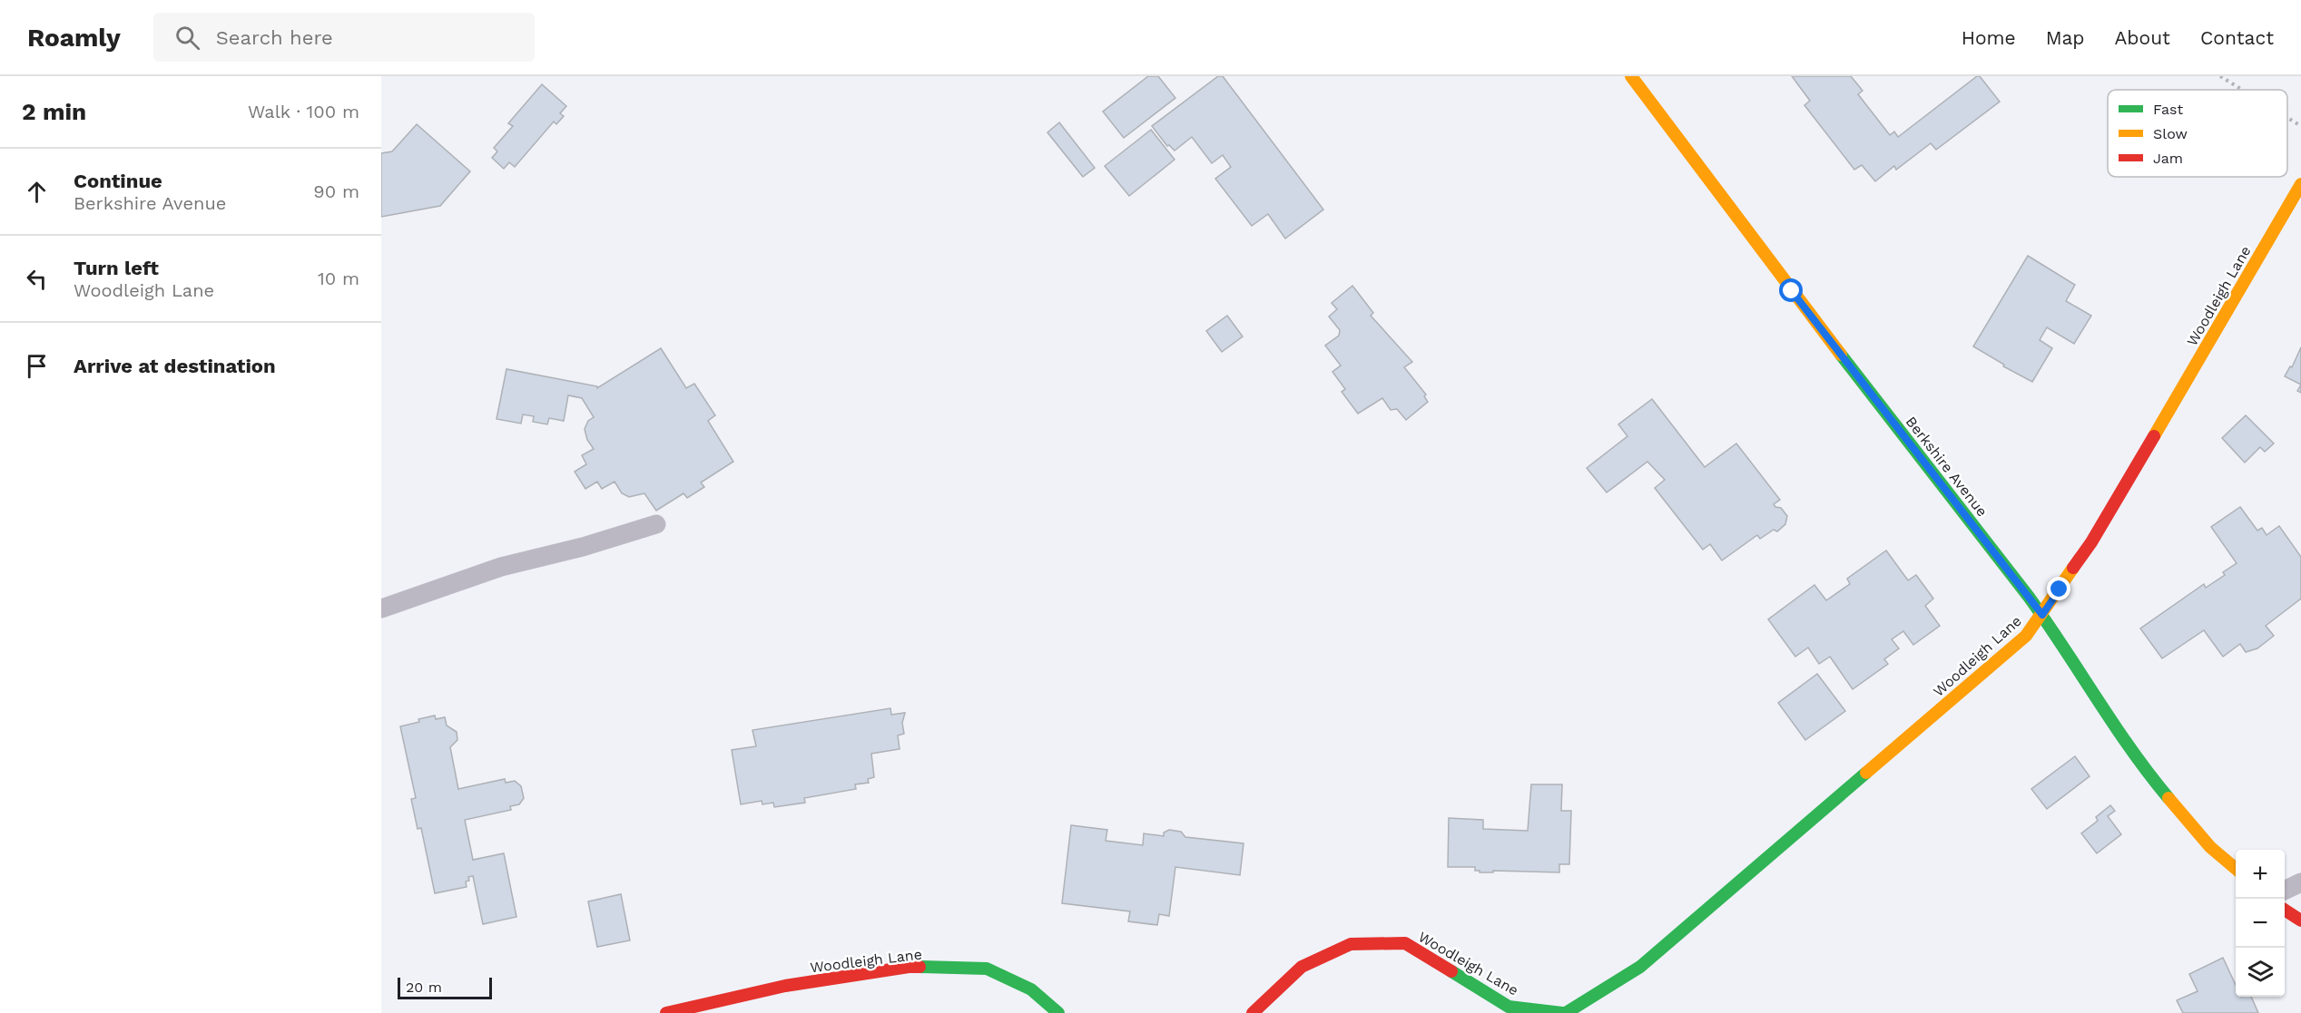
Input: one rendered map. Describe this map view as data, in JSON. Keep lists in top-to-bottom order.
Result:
{
  "streets": {
    "street": ["Woodleigh Lane", "Berkshire Avenue"]
  },
  "crossings": [
    ["Woodleigh Lane", "Berkshire Avenue"]
  ],
  "legend": ["Fast", "Slow", "Jam"],
  "scale_bar": "20 m",
  "page": {
    "header": "Roamly",
    "search": "Search here",
    "nav": [
      "Home",
      "Map",
      "About",
      "Contact"
    ],
    "heading": ["2 min", "Walk · 100 m"],
    "list": [
      ["Continue", "Berkshire Avenue", "90 m"],
      ["Turn left", "Woodleigh Lane", "10 m"],
      "Arrive at destination"
    ],
    "map_buttons": ["+", "−"],
    "scale": "20 m"
  }
}
